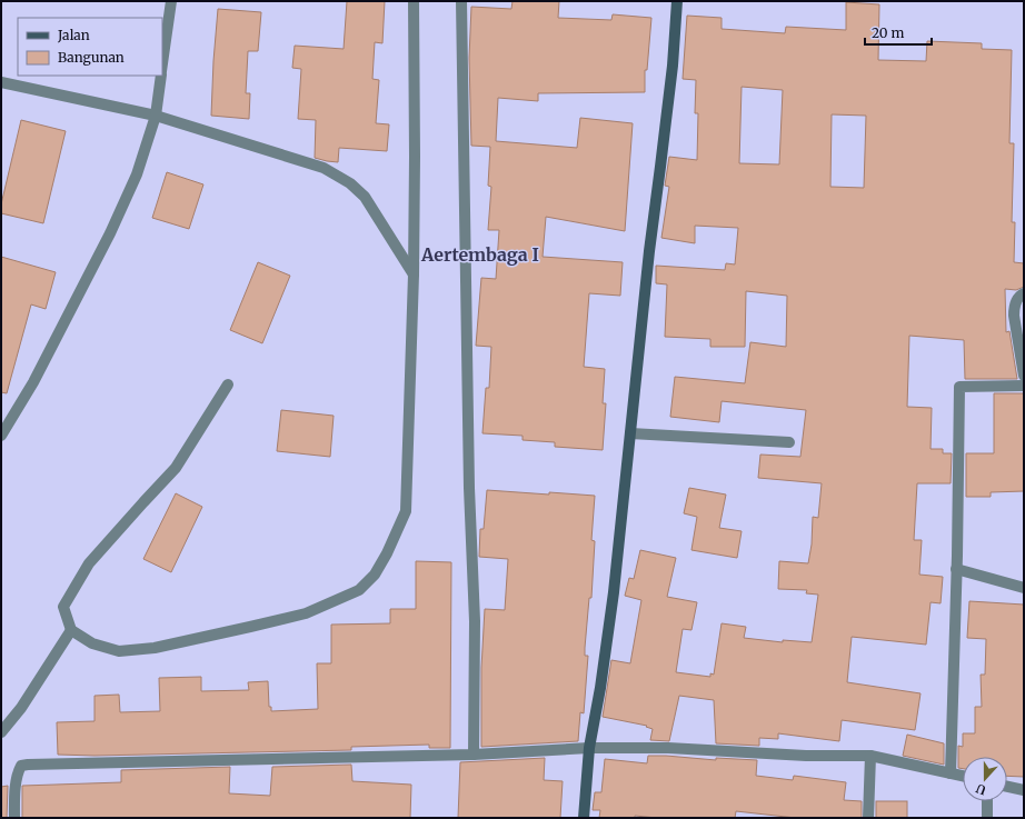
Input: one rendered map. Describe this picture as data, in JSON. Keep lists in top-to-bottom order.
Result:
{
  "districts": ["Aertembaga I"],
  "legend": ["Jalan", "Bangunan"],
  "scale_bar": "20 m",
  "north": "bottom"
}
